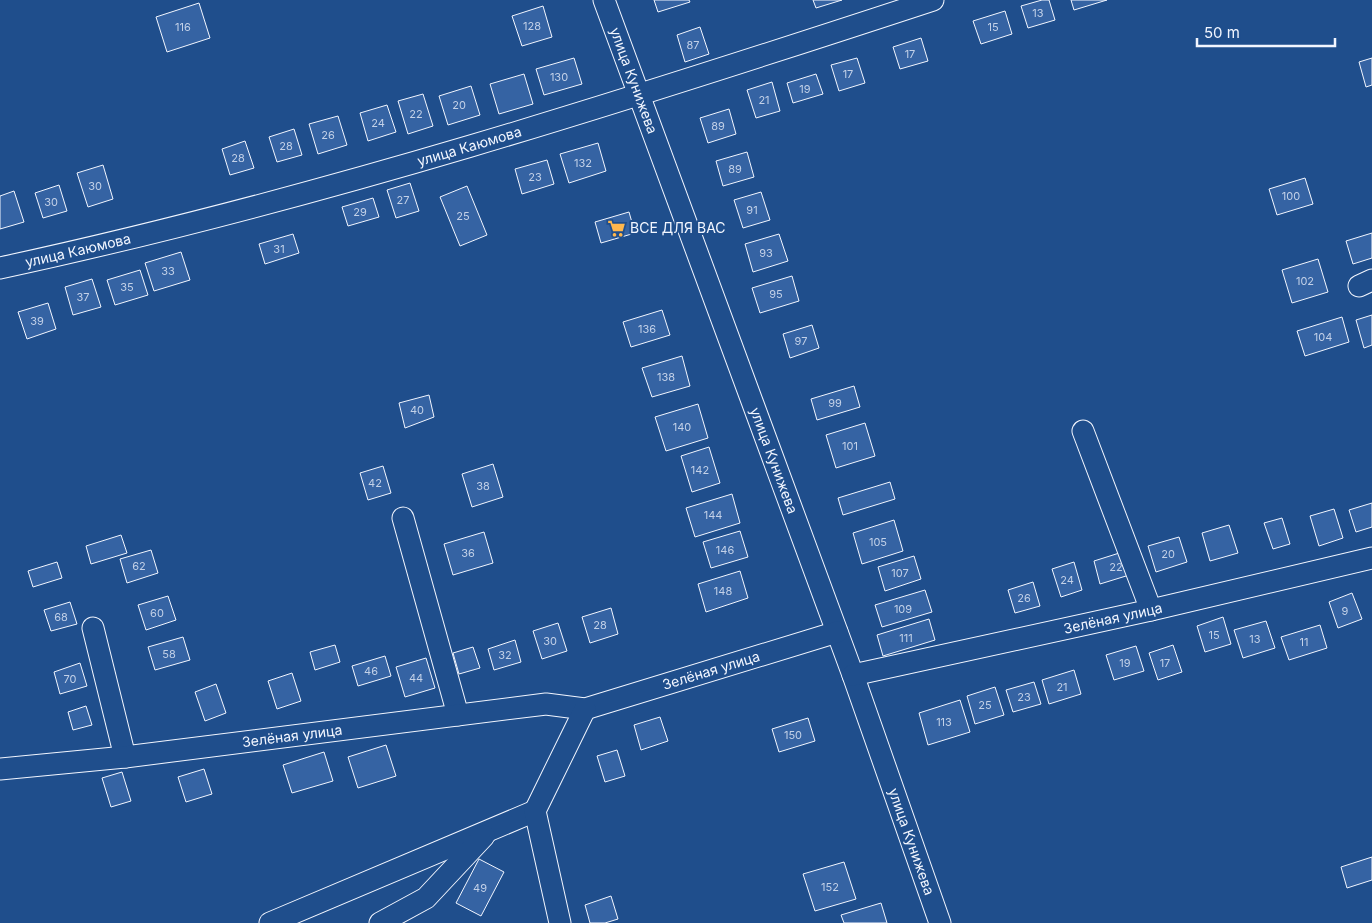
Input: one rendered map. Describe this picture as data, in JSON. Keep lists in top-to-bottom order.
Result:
{
  "streets": {
    "street": ["улица Кунижева", "улица Каюмова", "Зелёная улица"]
  },
  "crossings": [
    ["улица Кунижева", "улица Каюмова"],
    ["улица Кунижева", "Зелёная улица"]
  ],
  "places": {
    "supermarket": ["ВСЕ ДЛЯ ВАС"]
  },
  "house_numbers": [
    "13",
    "128",
    "116",
    "15",
    "87",
    "17",
    "17",
    "130",
    "19",
    "21",
    "20",
    "22",
    "24",
    "89",
    "26",
    "28",
    "28",
    "132",
    "89",
    "23",
    "30",
    "100",
    "27",
    "30",
    "91",
    "29",
    "25",
    "31",
    "93",
    "33",
    "102",
    "35",
    "95",
    "37",
    "39",
    "136",
    "104",
    "97",
    "138",
    "99",
    "40",
    "140",
    "101",
    "142",
    "42",
    "38",
    "144",
    "105",
    "146",
    "36",
    "20",
    "62",
    "22",
    "107",
    "24",
    "148",
    "26",
    "109",
    "9",
    "60",
    "68",
    "28",
    "15",
    "111",
    "13",
    "30",
    "11",
    "58",
    "32",
    "19",
    "17",
    "46",
    "44",
    "70",
    "21",
    "23",
    "25",
    "113",
    "150",
    "152",
    "49"
  ],
  "scale_bar": "50 m"
}
